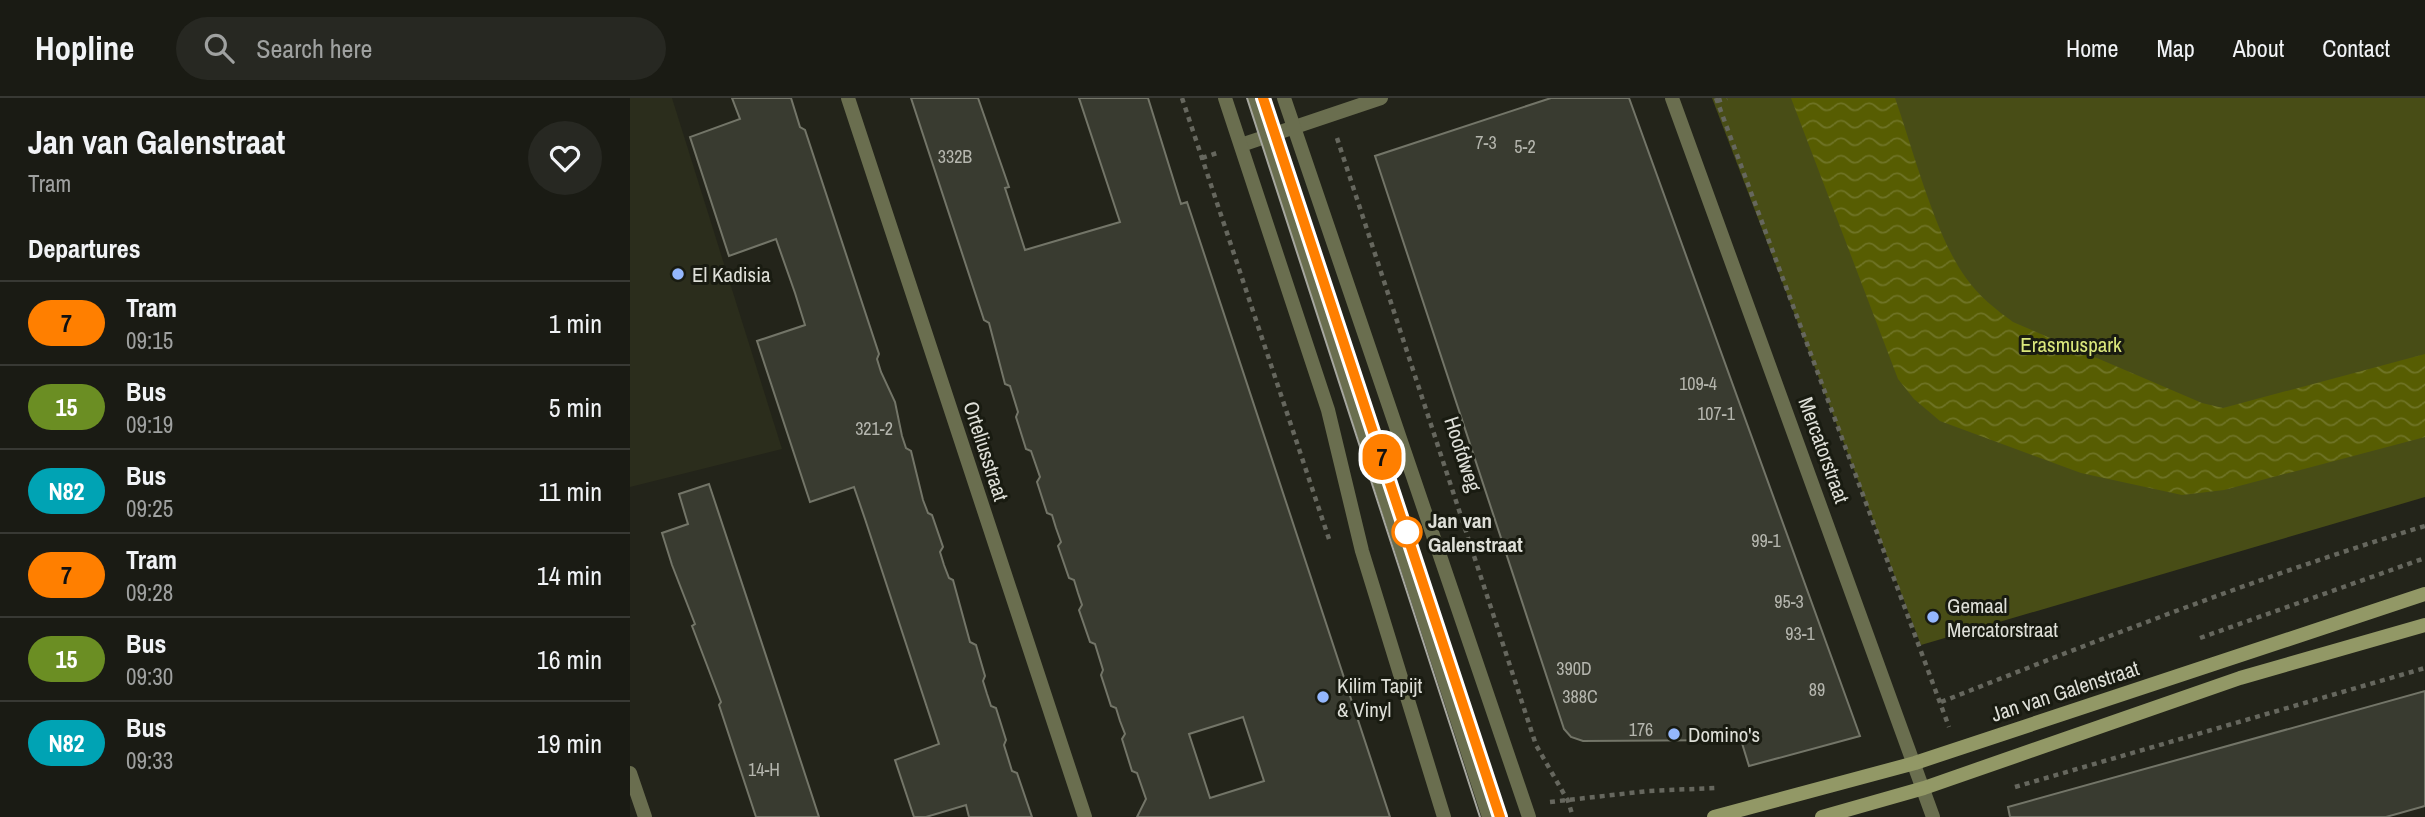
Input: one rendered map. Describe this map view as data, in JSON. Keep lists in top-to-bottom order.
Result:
{
  "streets": {
    "main road": ["Jan van Galenstraat"],
    "street": ["Mercatorstraat", "Orteliusstraat"],
    "path": ["Hoofdweg"]
  },
  "crossings": [
    ["Mercatorstraat", "Jan van Galenstraat"]
  ],
  "parks": ["Erasmuspark"],
  "places": [
    "El Kadisia",
    "Jan van Galenstraat",
    "Gemaal Mercatorstraat",
    "Kilim Tapijt & Vinyl",
    "Domino's"
  ],
  "lines": ["tram line 7"],
  "house_numbers": [
    "7-3",
    "5-2",
    "332B",
    "109-4",
    "107-1",
    "321-2",
    "99-1",
    "95-3",
    "93-1",
    "390D",
    "89",
    "388C",
    "176",
    "14-H"
  ],
  "page": {
    "header": "Hopline",
    "search": "Search here",
    "nav": [
      "Home",
      "Map",
      "About",
      "Contact"
    ],
    "heading": [
      ["Jan van Galenstraat", "Tram"],
      "Departures"
    ],
    "on_map": "7",
    "list": [
      {
        "mark": "7",
        "name": "Tram",
        "note": "09:15",
        "value": "1 min"
      },
      {
        "mark": "15",
        "name": "Bus",
        "note": "09:19",
        "value": "5 min"
      },
      {
        "mark": "N82",
        "name": "Bus",
        "note": "09:25",
        "value": "11 min"
      },
      {
        "mark": "7",
        "name": "Tram",
        "note": "09:28",
        "value": "14 min"
      },
      {
        "mark": "15",
        "name": "Bus",
        "note": "09:30",
        "value": "16 min"
      },
      {
        "mark": "N82",
        "name": "Bus",
        "note": "09:33",
        "value": "19 min"
      }
    ]
  }
}
